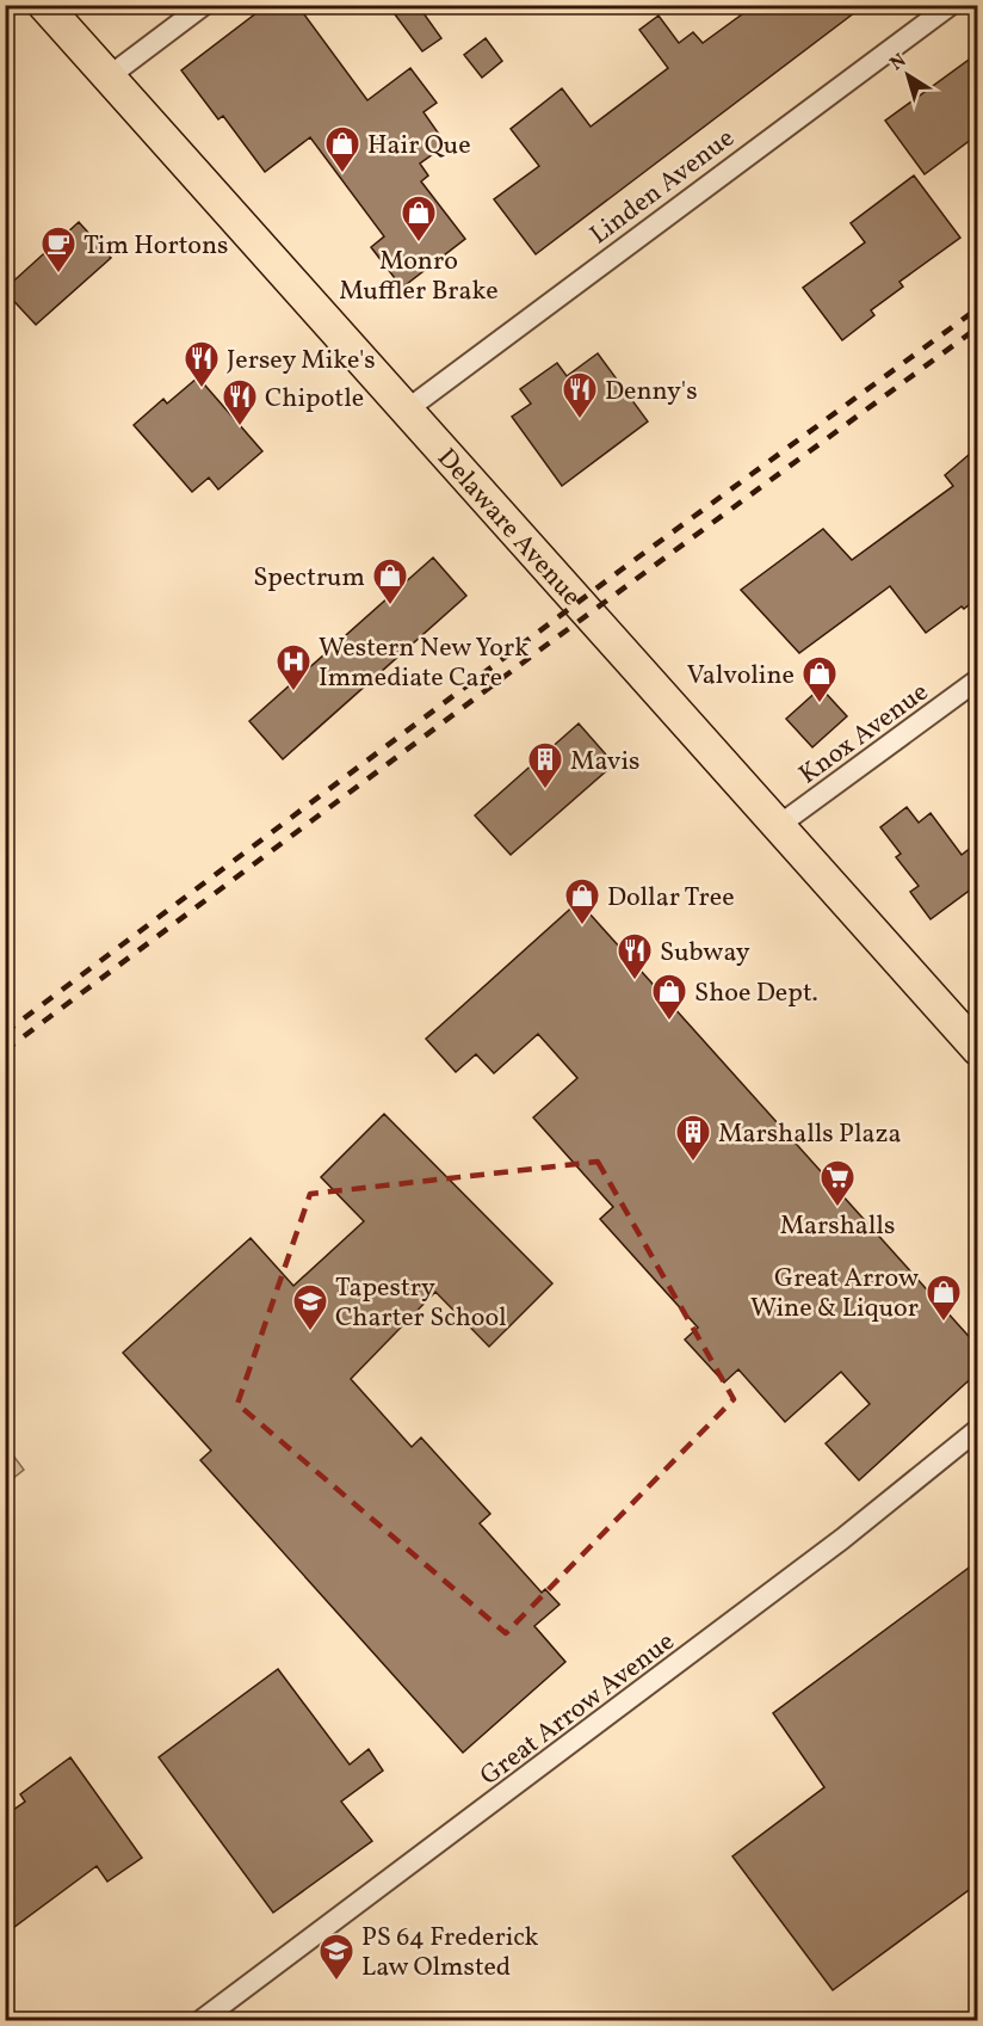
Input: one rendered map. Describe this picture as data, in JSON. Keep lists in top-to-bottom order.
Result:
{
  "streets": {
    "main road": ["Delaware Avenue"],
    "street": ["Linden Avenue", "Knox Avenue", "Great Arrow Avenue"]
  },
  "crossings": [
    ["Linden Avenue", "Delaware Avenue"],
    ["Delaware Avenue", "Knox Avenue"]
  ],
  "places": {
    "shop": [
      "Hair Que",
      "Monro Muffler Brake",
      "Spectrum",
      "Valvoline",
      "Dollar Tree",
      "Shoe Dept.",
      "Great Arrow Wine & Liquor"
    ],
    "cafe": ["Tim Hortons"],
    "restaurant": [
      "Jersey Mike's",
      "Denny's",
      "Chipotle",
      "Subway"
    ],
    "hospital": ["Western New York Immediate Care"],
    "building": ["Mavis", "Marshalls Plaza"],
    "supermarket": ["Marshalls"],
    "school or university": ["Tapestry Charter School", "PS 64 Frederick Law Olmsted"]
  },
  "north": "top left"
}
